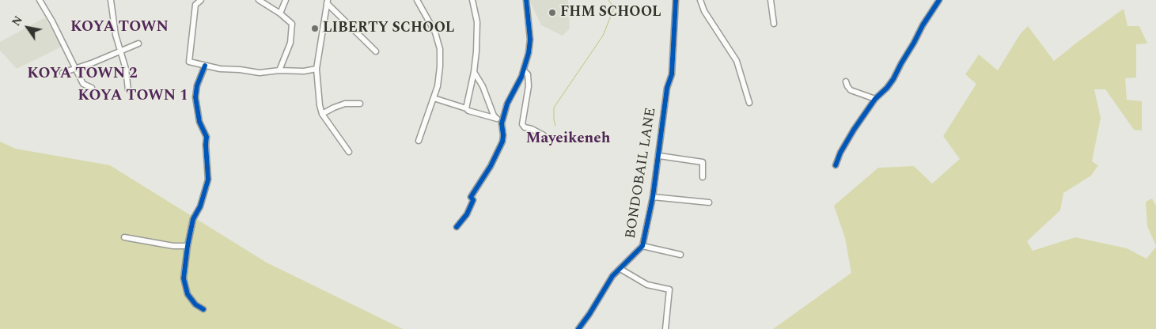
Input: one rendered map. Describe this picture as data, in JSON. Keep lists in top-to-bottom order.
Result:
{
  "streets": {
    "street": ["BONDOBAIL LANE"]
  },
  "districts": [
    "KOYA TOWN",
    "KOYA TOWN 2",
    "KOYA TOWN 1",
    "Mayeikeneh"
  ],
  "places": ["FHM SCHOOL", "LIBERTY SCHOOL"],
  "north": "top left"
}
